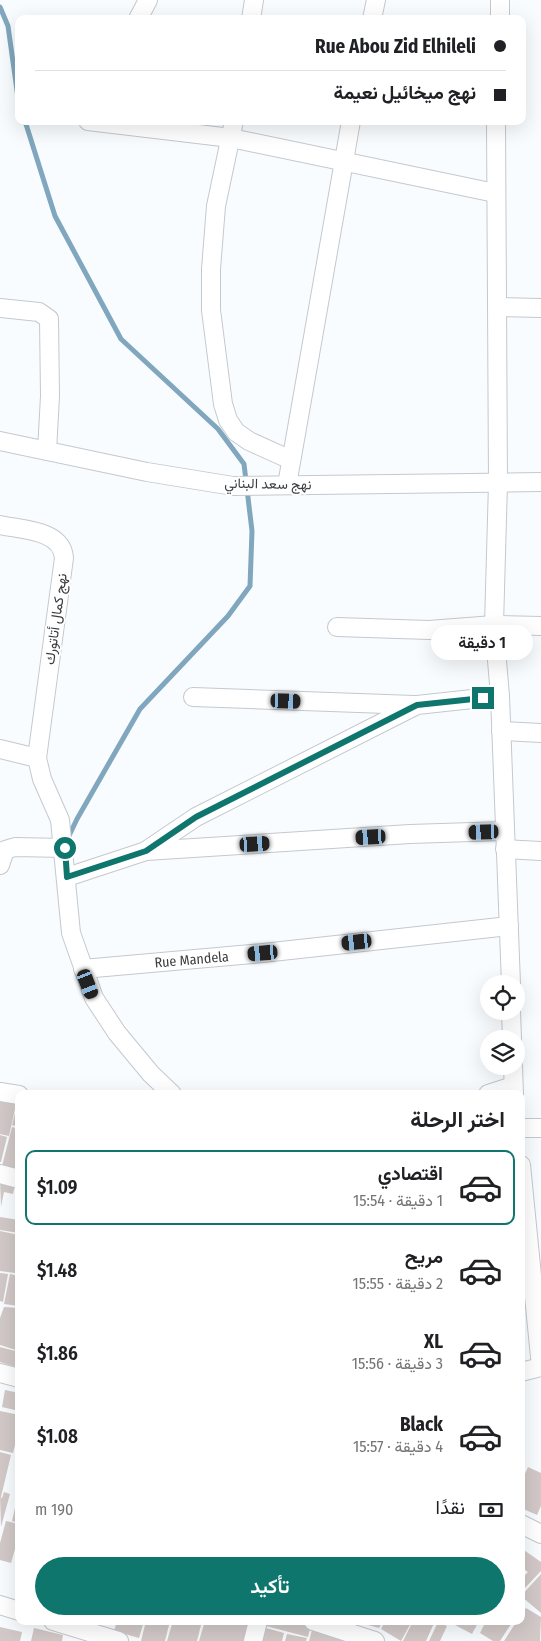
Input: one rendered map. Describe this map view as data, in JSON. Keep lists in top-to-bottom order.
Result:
{
  "streets": {
    "street": ["نهج سعد البناني", "نهج كمال أتاتورك", "Rue Mandela"]
  },
  "page": {
    "banner": ["Rue Abou Zid Elhileli", "نهج ميخائيل نعيمة"],
    "bubble": "1 دقيقة",
    "heading": "اختر الرحلة",
    "list": [
      {
        "name": "اقتصادي",
        "note": "1 دقيقة · 15:54",
        "value": "$1.09"
      },
      {
        "name": "مريح",
        "note": "2 دقيقة · 15:55",
        "value": "$1.48"
      },
      {
        "name": "XL",
        "note": "3 دقيقة · 15:56",
        "value": "$1.86"
      },
      {
        "name": "Black",
        "note": "4 دقيقة · 15:57",
        "value": "$1.08"
      }
    ],
    "pay": ["نقدًا", "190 m"],
    "buttons": "تأكيد"
  }
}
